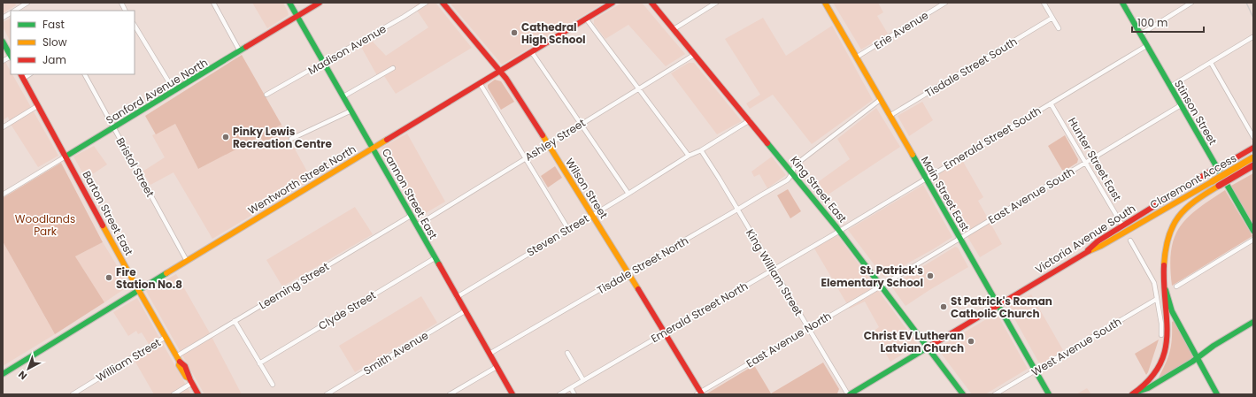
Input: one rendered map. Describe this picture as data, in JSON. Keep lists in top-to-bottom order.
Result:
{
  "streets": {
    "main road": [
      "Sanford Avenue North",
      "Stinson Street",
      "Wentworth Street North",
      "Claremont Access",
      "Wilson Street",
      "King Street East",
      "Cannon Street East",
      "Main Street East",
      "Barton Street East",
      "Victoria Avenue South"
    ],
    "street": [
      "Erie Avenue",
      "Madison Avenue",
      "Tisdale Street South",
      "Emerald Street South",
      "Ashley Street",
      "Hunter Street East",
      "Bristol Street",
      "East Avenue South",
      "Steven Street",
      "Tisdale Street North",
      "King William Street",
      "Leeming Street",
      "Clyde Street",
      "Emerald Street North",
      "East Avenue North",
      "West Avenue South",
      "Smith Avenue",
      "William Street"
    ]
  },
  "crossings": [
    ["Erie Avenue", "Main Street East"],
    ["Madison Avenue", "Cannon Street East"],
    ["Tisdale Street South", "Main Street East"],
    ["Sanford Avenue North", "Bristol Street"],
    ["Sanford Avenue North", "Cannon Street East"],
    ["Sanford Avenue North", "Barton Street East"],
    ["Stinson Street", "Emerald Street South"],
    ["Stinson Street", "East Avenue South"],
    ["Stinson Street", "Victoria Avenue South"],
    ["Emerald Street South", "Hunter Street East"],
    ["Emerald Street South", "King Street East"],
    ["Emerald Street South", "Main Street East"],
    ["Emerald Street South", "Emerald Street North"],
    ["Ashley Street", "Wilson Street"],
    ["Ashley Street", "King Street East"],
    ["Ashley Street", "Cannon Street East"],
    ["Hunter Street East", "East Avenue South"],
    ["Hunter Street East", "Victoria Avenue South"],
    ["Bristol Street", "Wentworth Street North"],
    ["Wentworth Street North", "Wilson Street"],
    ["Wentworth Street North", "Cannon Street East"],
    ["Wentworth Street North", "Barton Street East"],
    ["Claremont Access", "Victoria Avenue South"],
    ["Wilson Street", "Steven Street"],
    ["Wilson Street", "Tisdale Street North"],
    ["Wilson Street", "Emerald Street North"],
    ["Wilson Street", "East Avenue North"],
    ["King Street East", "East Avenue South"],
    ["King Street East", "Steven Street"],
    ["King Street East", "Victoria Avenue South"],
    ["King Street East", "Tisdale Street North"],
    ["King Street East", "Emerald Street North"],
    ["King Street East", "East Avenue North"],
    ["Cannon Street East", "Steven Street"],
    ["Cannon Street East", "Tisdale Street North"],
    ["Cannon Street East", "Leeming Street"],
    ["Cannon Street East", "Clyde Street"],
    ["Cannon Street East", "Smith Avenue"],
    ["Main Street East", "East Avenue South"],
    ["Main Street East", "Victoria Avenue South"],
    ["Main Street East", "West Avenue South"],
    ["East Avenue South", "East Avenue North"],
    ["Barton Street East", "Leeming Street"],
    ["Barton Street East", "William Street"],
    ["Steven Street", "King William Street"],
    ["Victoria Avenue South", "King William Street"],
    ["Tisdale Street North", "King William Street"],
    ["King William Street", "Emerald Street North"],
    ["King William Street", "East Avenue North"]
  ],
  "parks": ["Woodlands Park"],
  "places": [
    "Cathedral High School",
    "Pinky Lewis Recreation Centre",
    "St. Patrick's Elementary School",
    "Fire Station No.8",
    "St Patrick's Roman Catholic Church",
    "Christ EV Lutheran Latvian Church"
  ],
  "legend": ["Fast", "Slow", "Jam"],
  "scale_bar": "100 m",
  "north": "bottom left"
}
